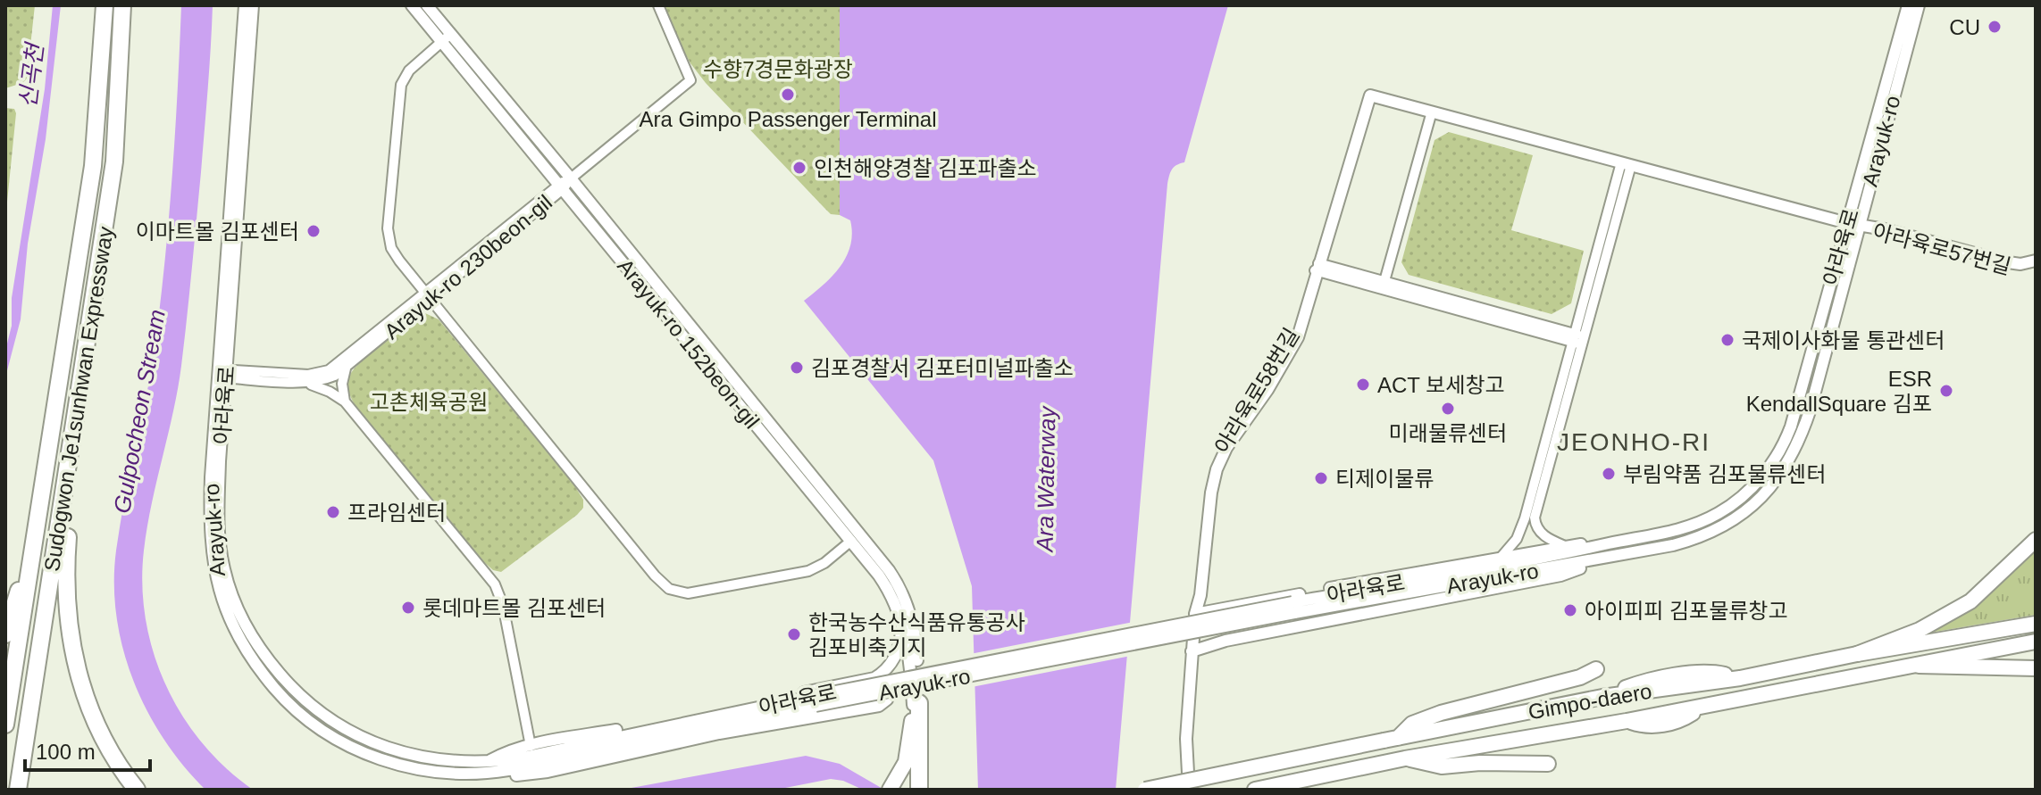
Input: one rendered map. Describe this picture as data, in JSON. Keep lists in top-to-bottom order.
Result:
{
  "streets": {
    "highway": ["Sudogwon Je1sunhwan Expressway"],
    "main road": ["Gimpo-daero"],
    "street": [
      "Arayuk-ro",
      "아라육로",
      "아라육로57번길",
      "Arayuk-ro 230beon-gil",
      "Arayuk-ro 152beon-gil",
      "아라육로58번길"
    ]
  },
  "crossings": [
    ["Arayuk-ro", "아라육로"],
    ["Arayuk-ro", "아라육로57번길"],
    ["Arayuk-ro", "Arayuk-ro 230beon-gil"],
    ["Arayuk-ro", "아라육로58번길"],
    ["아라육로", "아라육로57번길"],
    ["아라육로", "Arayuk-ro 230beon-gil"],
    ["아라육로", "아라육로58번길"],
    ["아라육로57번길", "아라육로58번길"],
    ["Arayuk-ro 230beon-gil", "Arayuk-ro 152beon-gil"]
  ],
  "districts": ["JEONHO-RI"],
  "water": ["신곡천", "Gulpocheon Stream", "Ara Waterway"],
  "parks": ["수향7경문화광장", "고촌체육공원"],
  "places": [
    "CU",
    "Ara Gimpo Passenger Terminal",
    "인천해양경찰 김포파출소",
    "이마트몰 김포센터",
    "국제이사화물 통관센터",
    "김포경찰서 김포터미널파출소",
    "ACT 보세창고",
    "ESR KendallSquare 김포",
    "미래물류센터",
    "부림약품 김포물류센터",
    "티제이물류",
    "프라임센터",
    "롯데마트몰 김포센터",
    "아이피피 김포물류창고",
    "한국농수산식품유통공사 김포비축기지"
  ],
  "scale_bar": "100 m"
}
